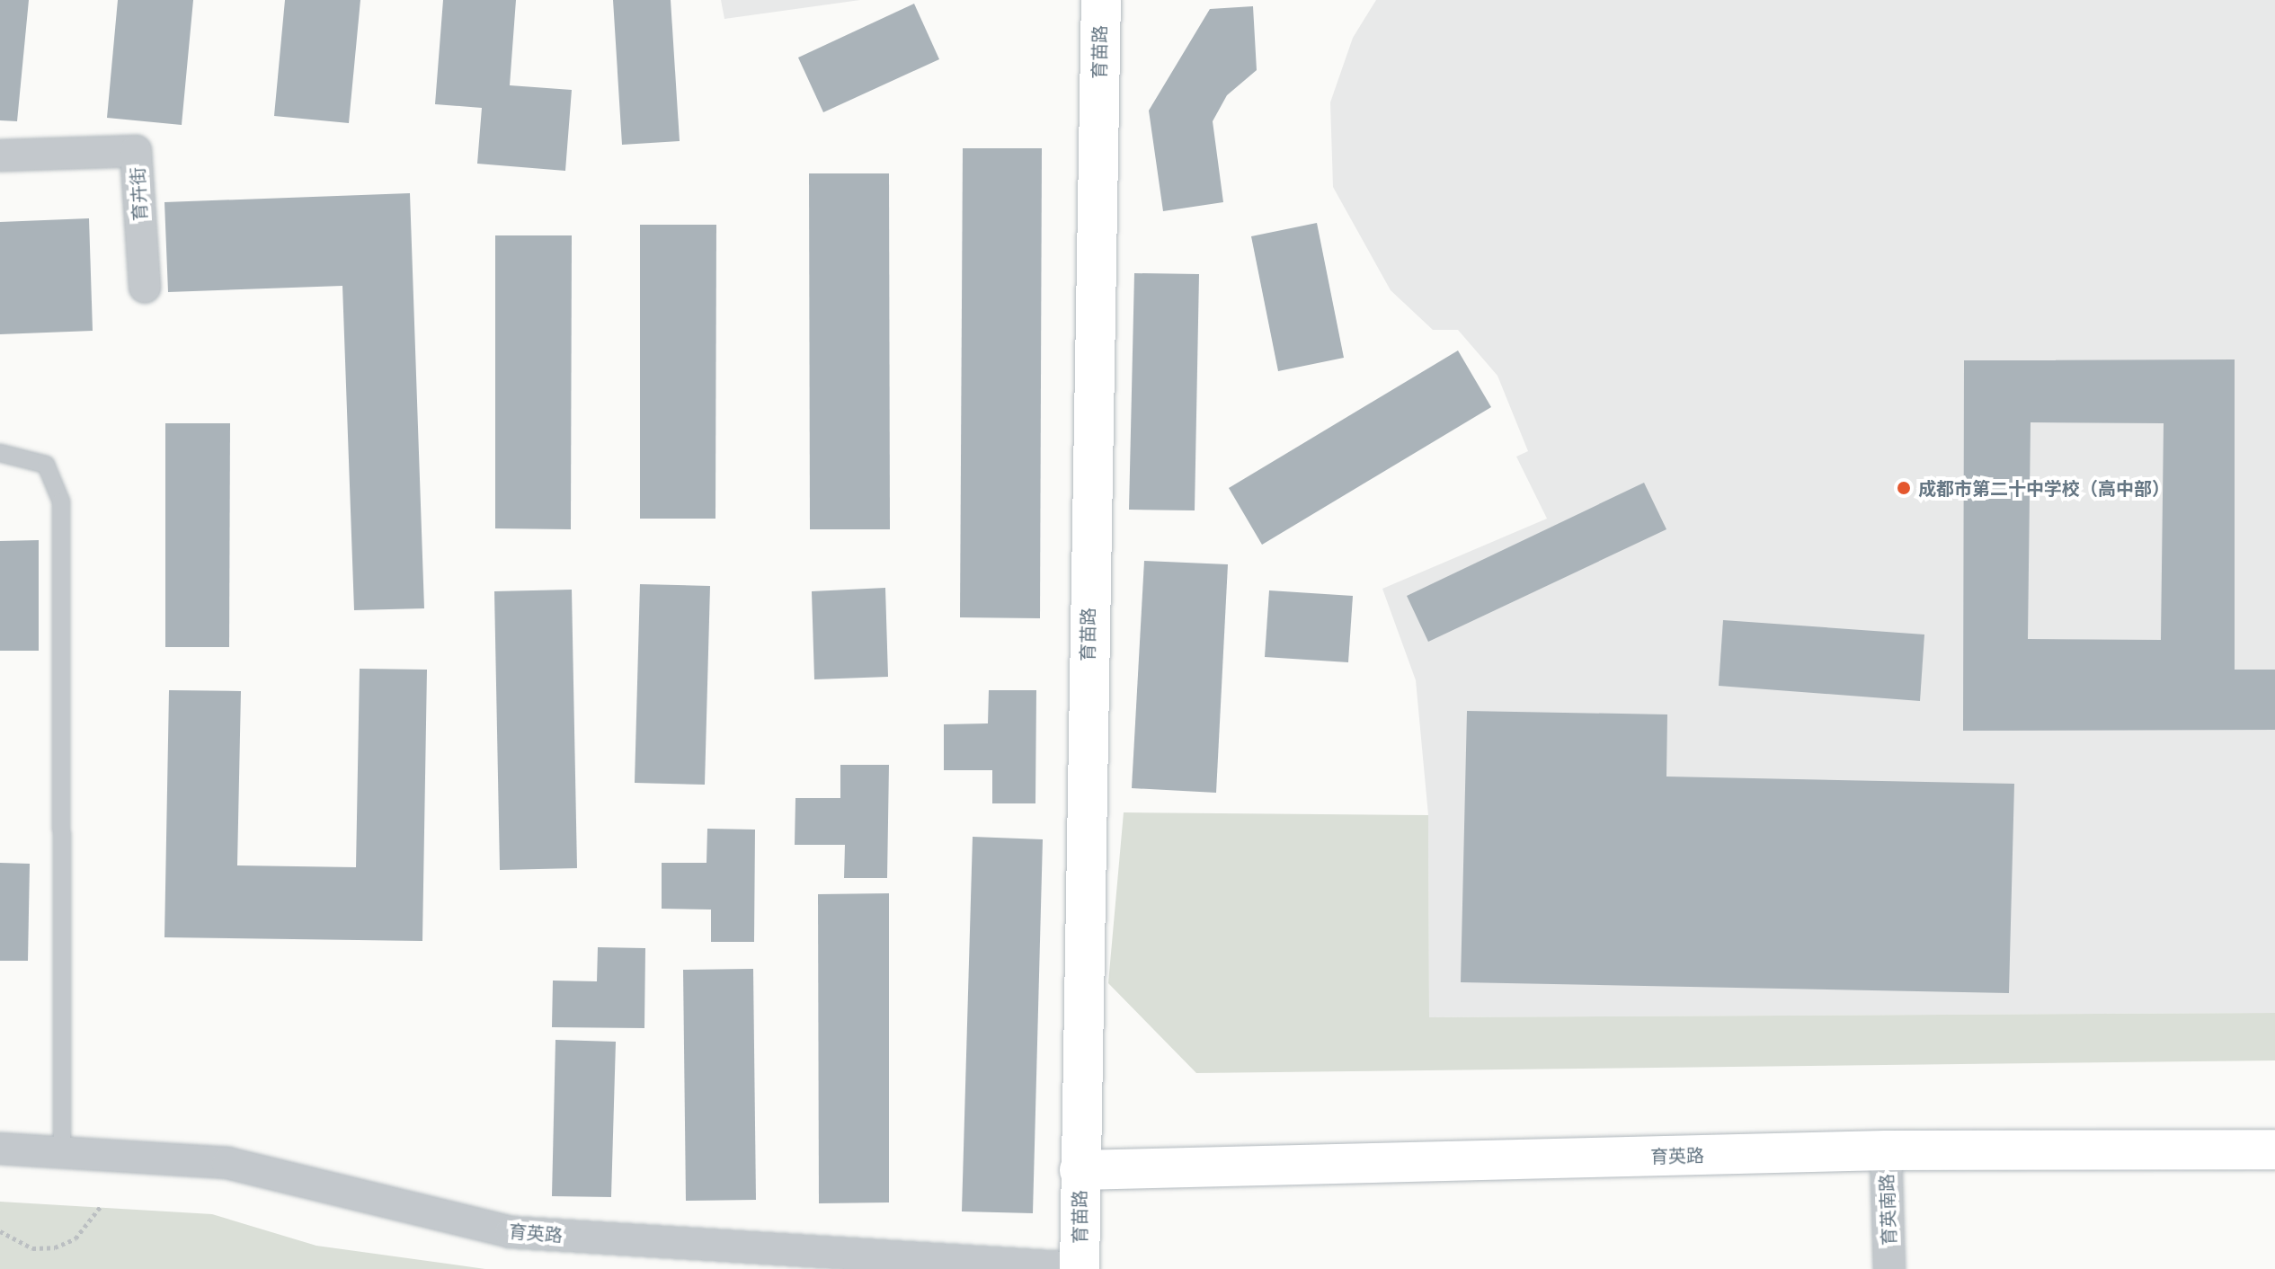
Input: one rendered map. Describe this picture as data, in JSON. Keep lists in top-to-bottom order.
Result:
{
  "streets": {
    "street": [
      "育苗路",
      "育卉街",
      "育英路",
      "育英南路"
    ]
  },
  "crossings": [
    ["育苗路", "育英路"],
    ["育英路", "育英南路"]
  ],
  "places": ["成都市第二十中学校（高中部）"]
}
